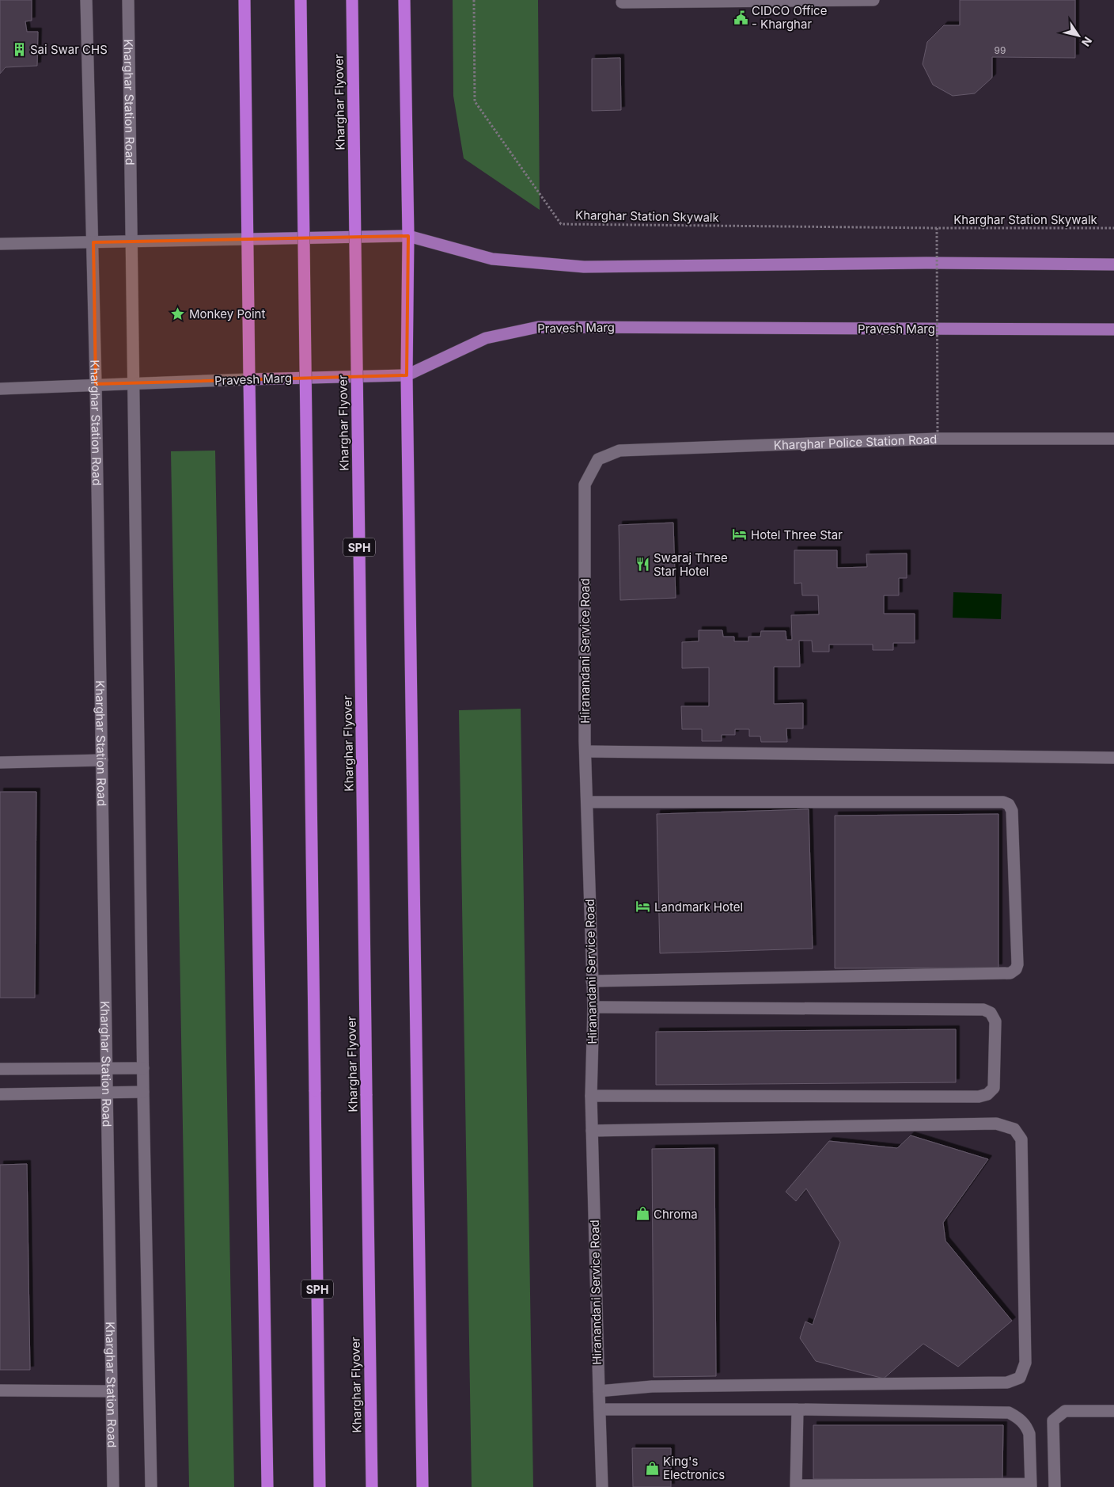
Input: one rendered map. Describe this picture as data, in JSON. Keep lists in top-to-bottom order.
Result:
{
  "streets": {
    "highway": ["Kharghar Flyover", "SPH"],
    "main road": ["Pravesh Marg"],
    "street": ["Kharghar Station Road", "Kharghar Police Station Road", "Hiranandani Service Road"],
    "path": ["Kharghar Station Skywalk"]
  },
  "crossings": [
    ["Kharghar Station Road", "Pravesh Marg"],
    ["Kharghar Station Skywalk", "Kharghar Police Station Road"],
    ["Kharghar Police Station Road", "Hiranandani Service Road"]
  ],
  "places": {
    "public building": ["CIDCO Office - Kharghar"],
    "building": ["Sai Swar CHS"],
    "place": ["Monkey Point"],
    "hotel": ["Hotel Three Star", "Landmark Hotel"],
    "restaurant": ["Swaraj Three Star Hotel"],
    "shop": ["Chroma", "King's Electronics"]
  },
  "house_numbers": ["99"],
  "north": "bottom right"
}
